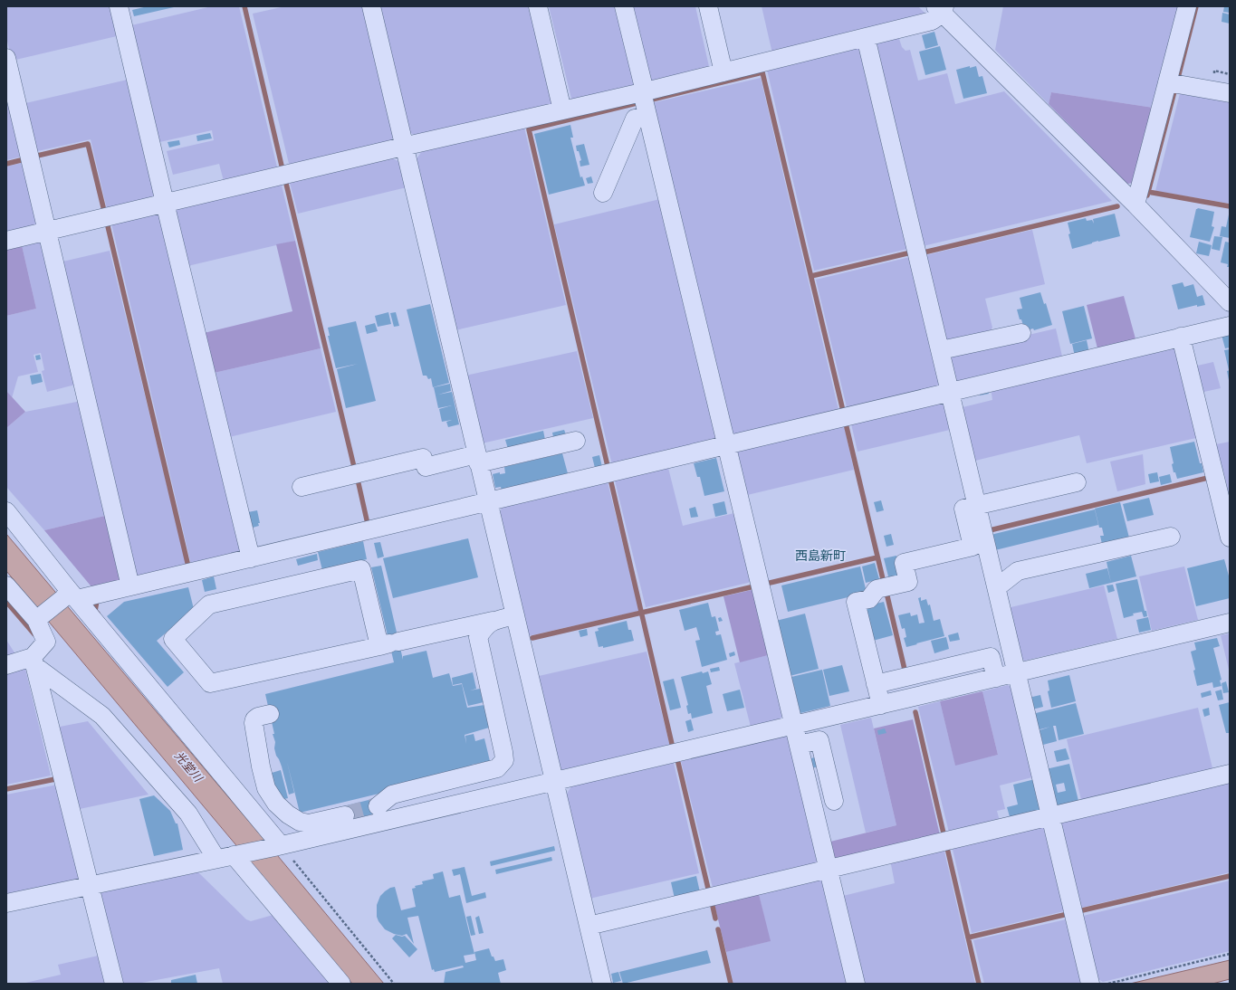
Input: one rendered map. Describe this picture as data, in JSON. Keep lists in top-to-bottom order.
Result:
{
  "districts": ["西島新町"],
  "water": ["光堂川"]
}
